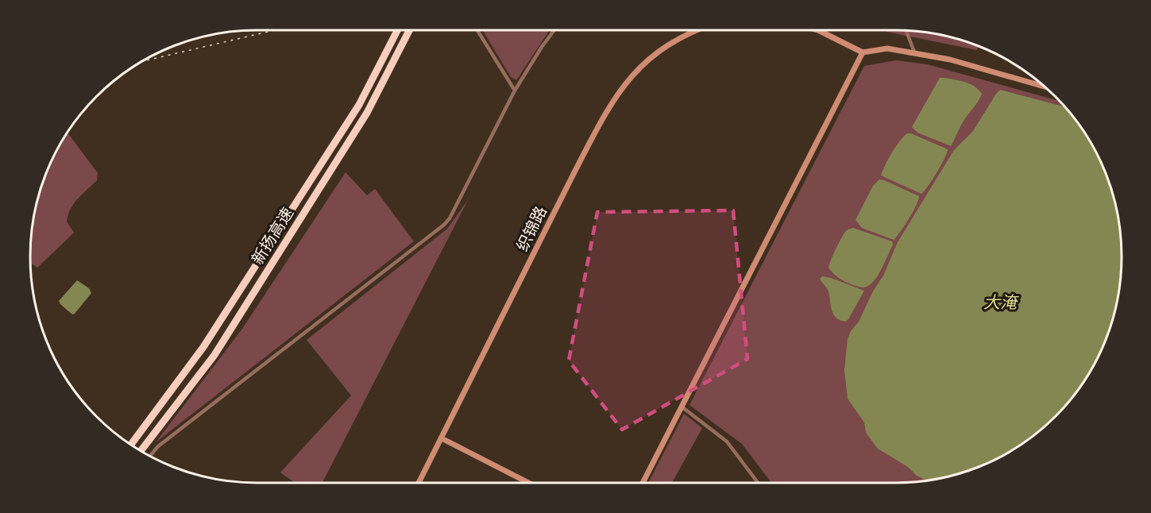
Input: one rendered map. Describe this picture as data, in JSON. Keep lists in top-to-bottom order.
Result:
{
  "streets": {
    "highway": ["新扬高速"],
    "street": ["织锦路"]
  },
  "water": ["大淹"]
}
